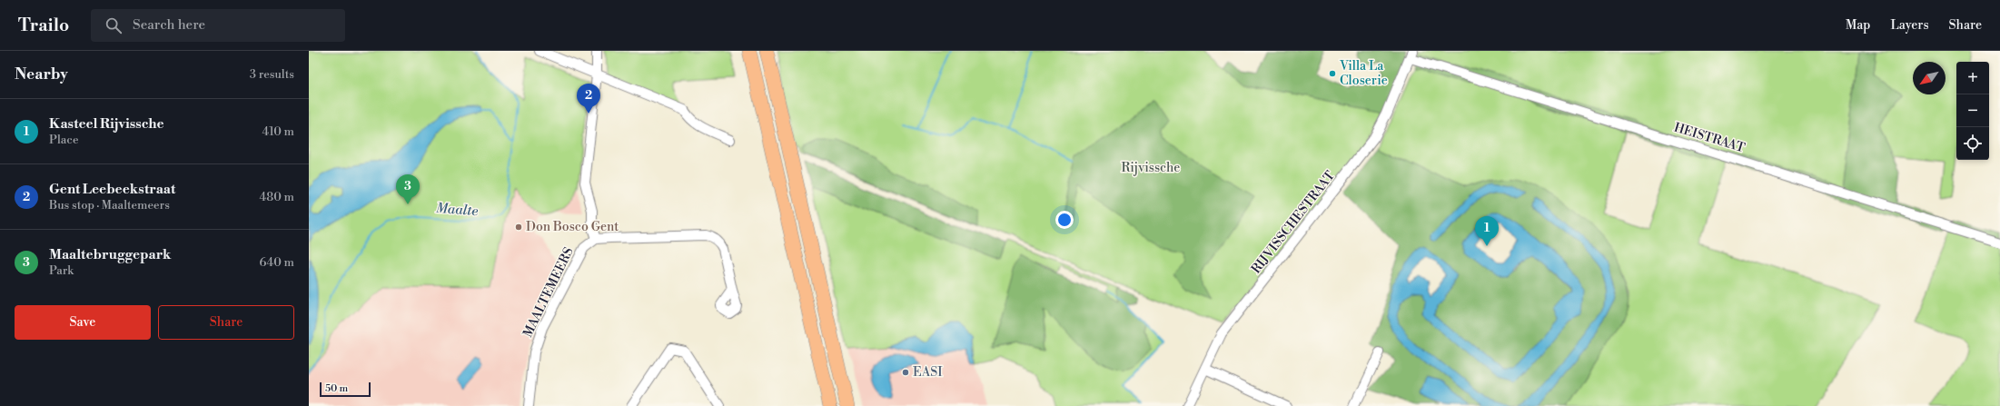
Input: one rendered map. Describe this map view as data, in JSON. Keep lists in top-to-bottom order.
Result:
{
  "streets": {
    "street": ["HEISTRAAT", "RIJVISSCHESTRAAT", "MAALTEMEERS"]
  },
  "crossings": [
    ["HEISTRAAT", "RIJVISSCHESTRAAT"]
  ],
  "water": ["Maalte"],
  "parks": ["Rijvissche"],
  "places": ["Villa La Closerie", "Don Bosco Gent", "EASI"],
  "scale_bar": "50 m",
  "north": "bottom left",
  "page": {
    "header": "Trailo",
    "search": "Search here",
    "nav": ["Map", "Layers", "Share"],
    "heading": ["Nearby", "3 results"],
    "map_buttons": ["+", "−"],
    "pins": ["2", "3", "1"],
    "list": [
      {
        "mark": "1",
        "name": "Kasteel Rijvissche",
        "note": "Place",
        "value": "410 m"
      },
      {
        "mark": "2",
        "name": "Gent Leebeekstraat",
        "note": "Bus stop · Maaltemeers",
        "value": "480 m"
      },
      {
        "mark": "3",
        "name": "Maaltebruggepark",
        "note": "Park",
        "value": "640 m"
      }
    ],
    "buttons": ["Save", "Share"],
    "scale": "50 m"
  }
}
